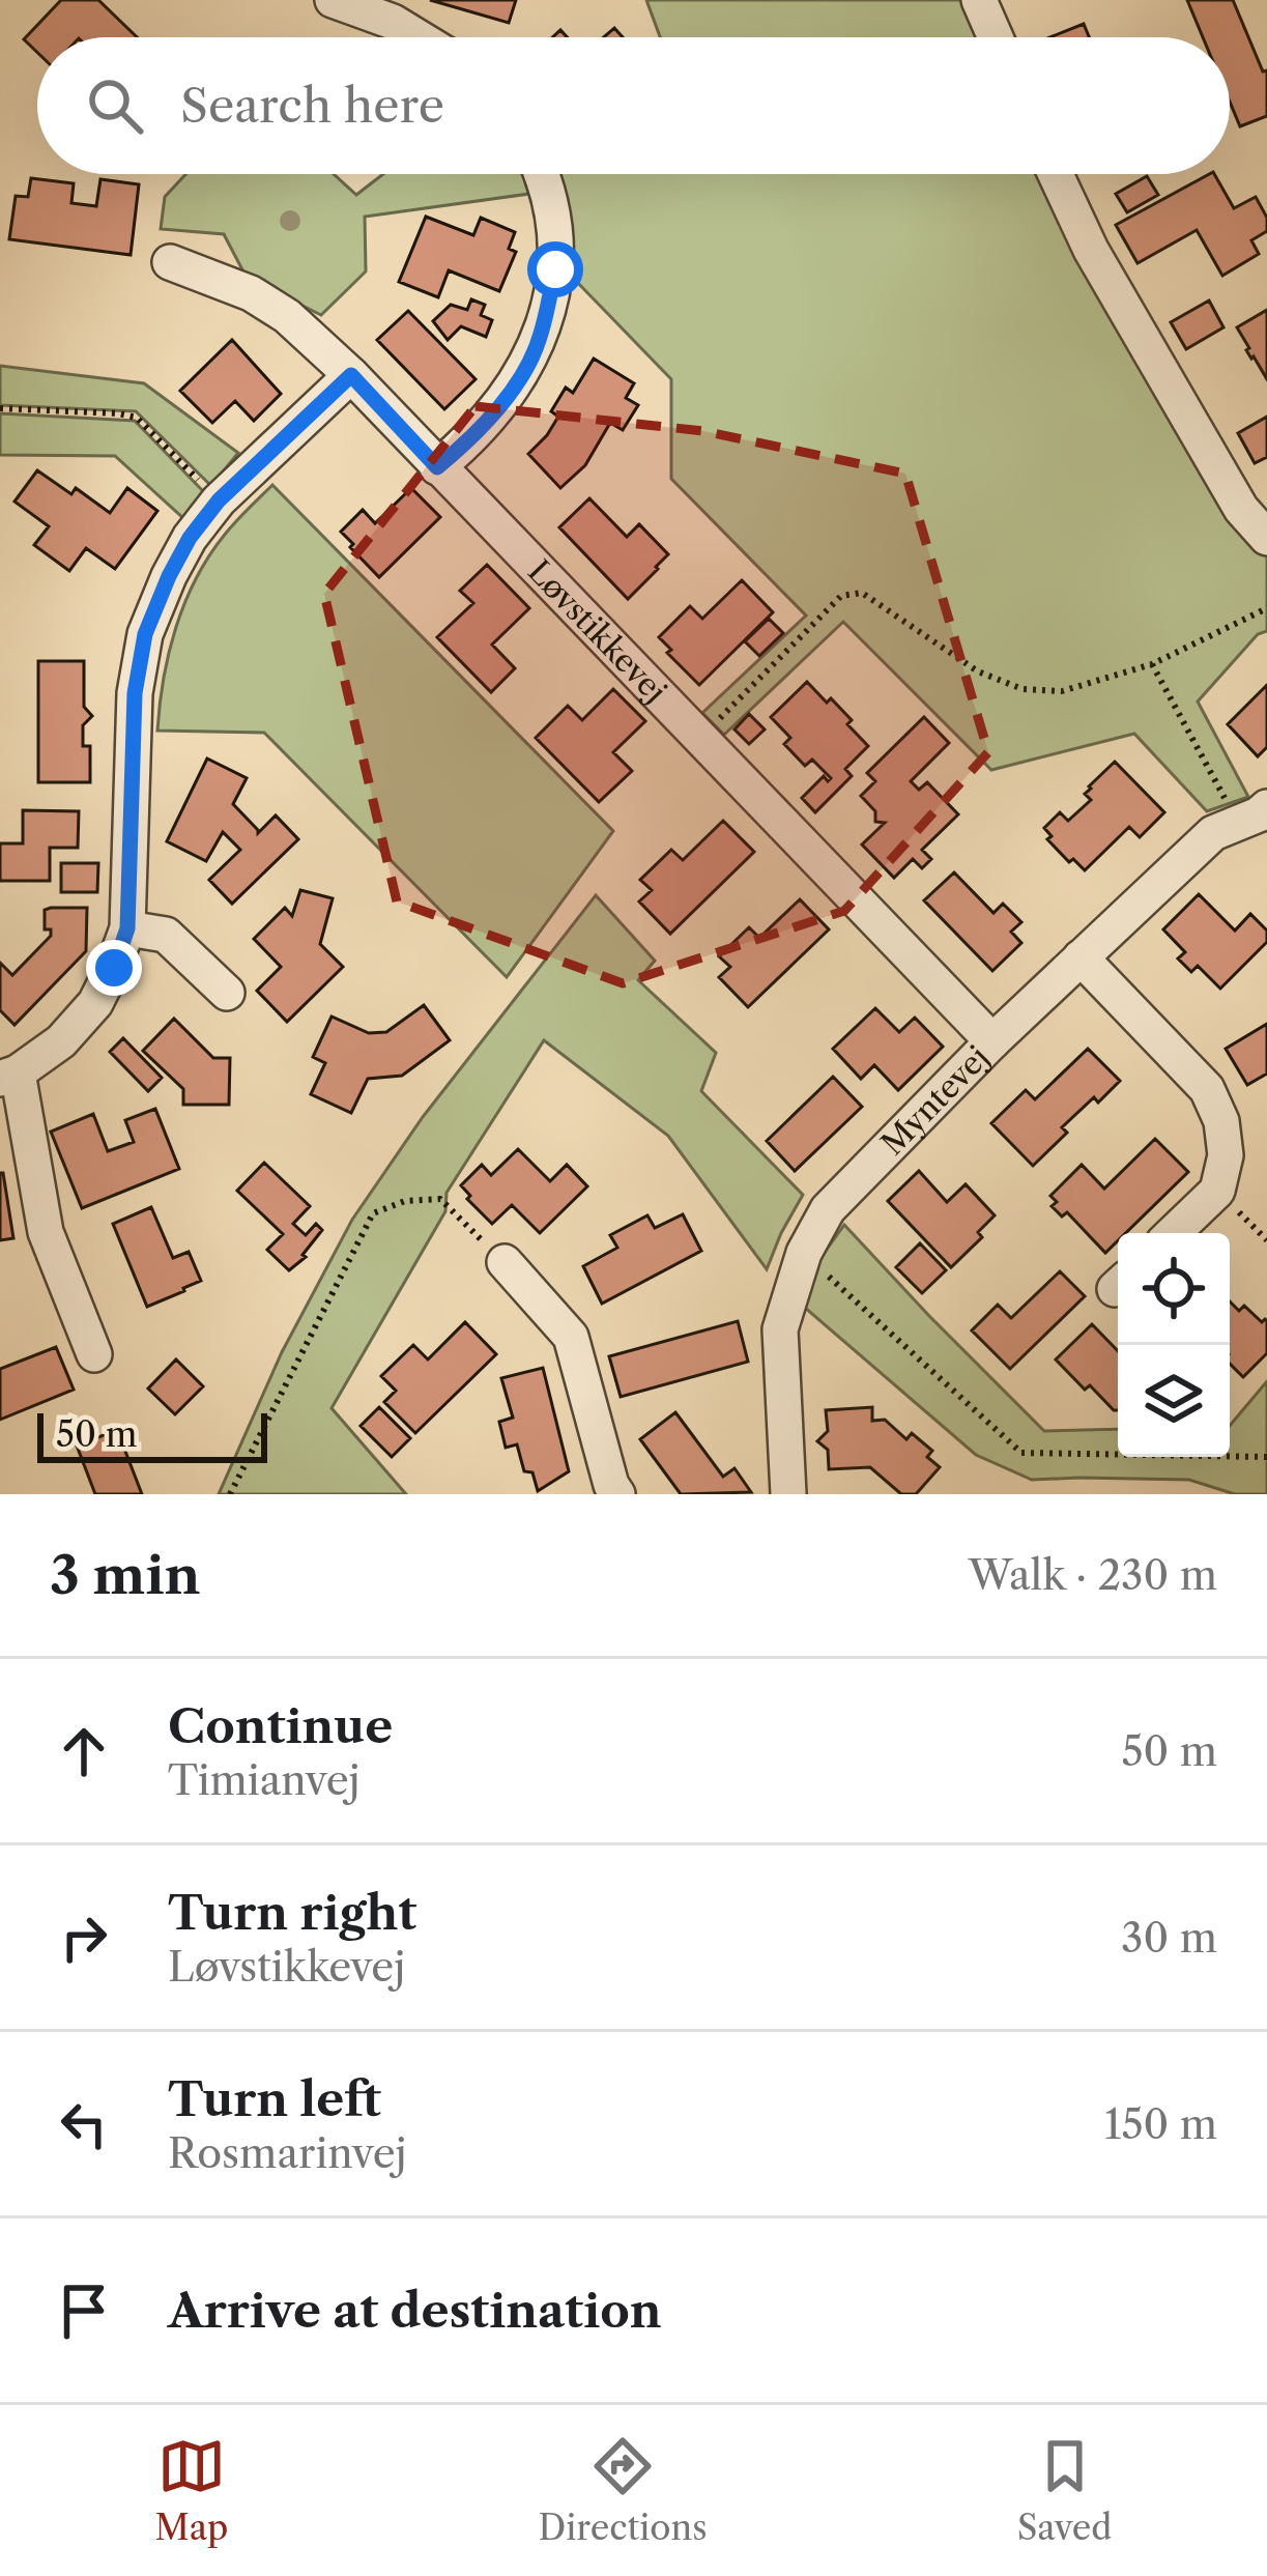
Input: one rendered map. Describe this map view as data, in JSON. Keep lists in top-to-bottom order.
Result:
{
  "streets": {
    "street": ["Løvstikkevej", "Myntevej"]
  },
  "crossings": [
    ["Løvstikkevej", "Myntevej"]
  ],
  "scale_bar": "50 m",
  "page": {
    "search": "Search here",
    "scale": "50 m",
    "heading": ["3 min", "Walk · 230 m"],
    "list": [
      ["Continue", "Timianvej", "50 m"],
      ["Turn right", "Løvstikkevej", "30 m"],
      ["Turn left", "Rosmarinvej", "150 m"],
      "Arrive at destination"
    ],
    "nav": ["Map", "Directions", "Saved"]
  }
}
